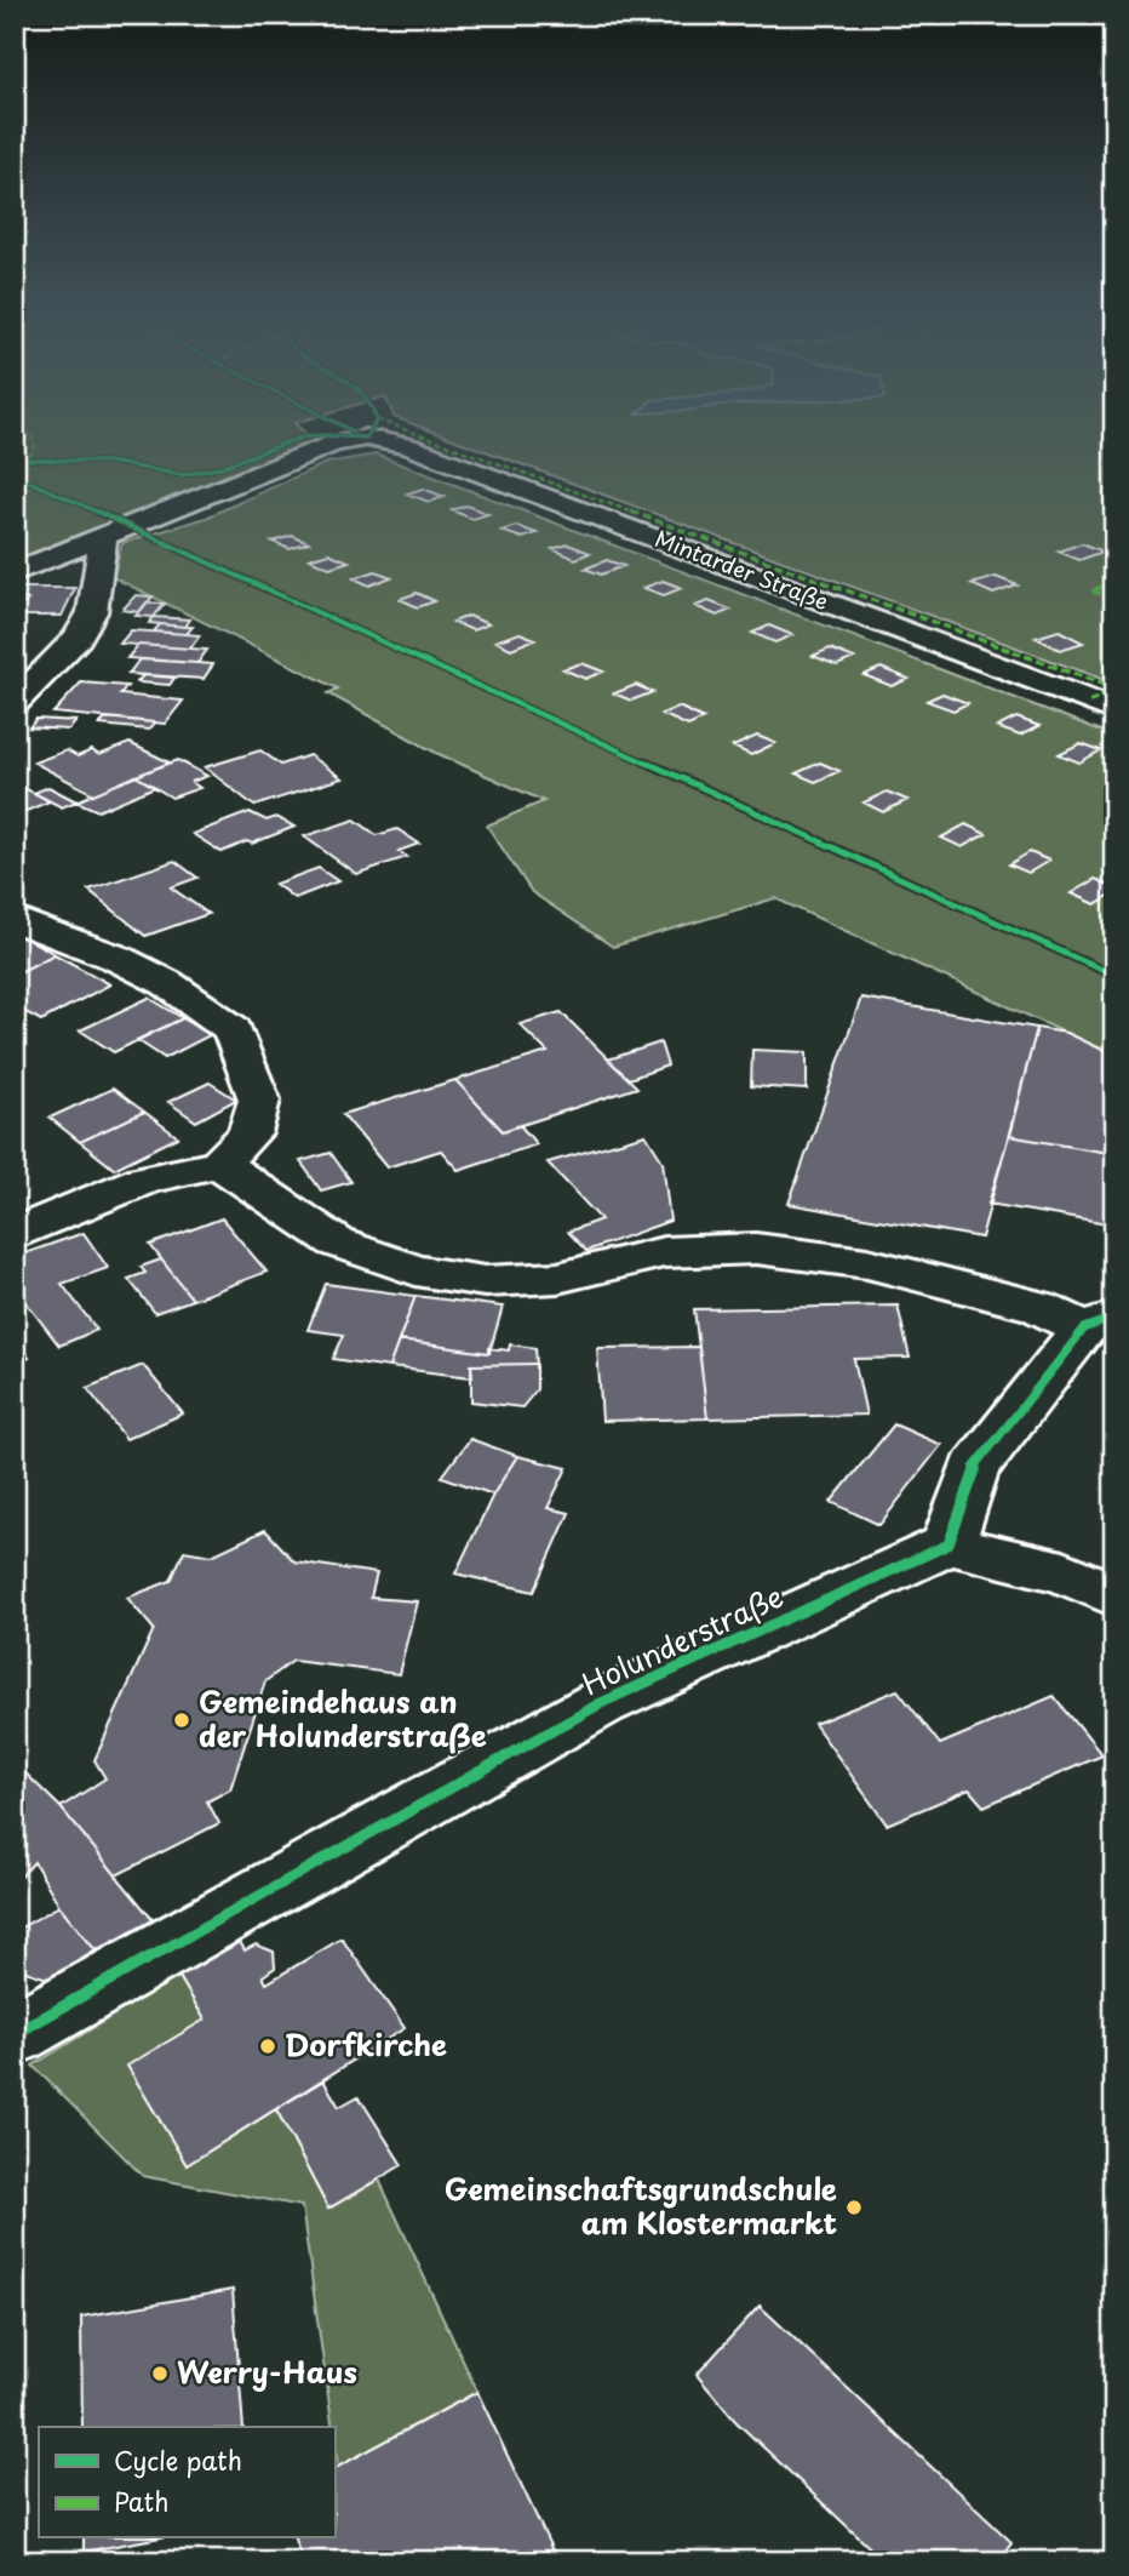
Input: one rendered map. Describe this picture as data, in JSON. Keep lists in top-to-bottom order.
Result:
{
  "streets": {
    "street": ["Mintarder Straße", "Holunderstraße"]
  },
  "places": [
    "Gemeindehaus an der Holunderstraße",
    "Dorfkirche",
    "Gemeinschaftsgrundschule am Klostermarkt",
    "Werry-Haus"
  ],
  "legend": ["Cycle path", "Path"]
}
